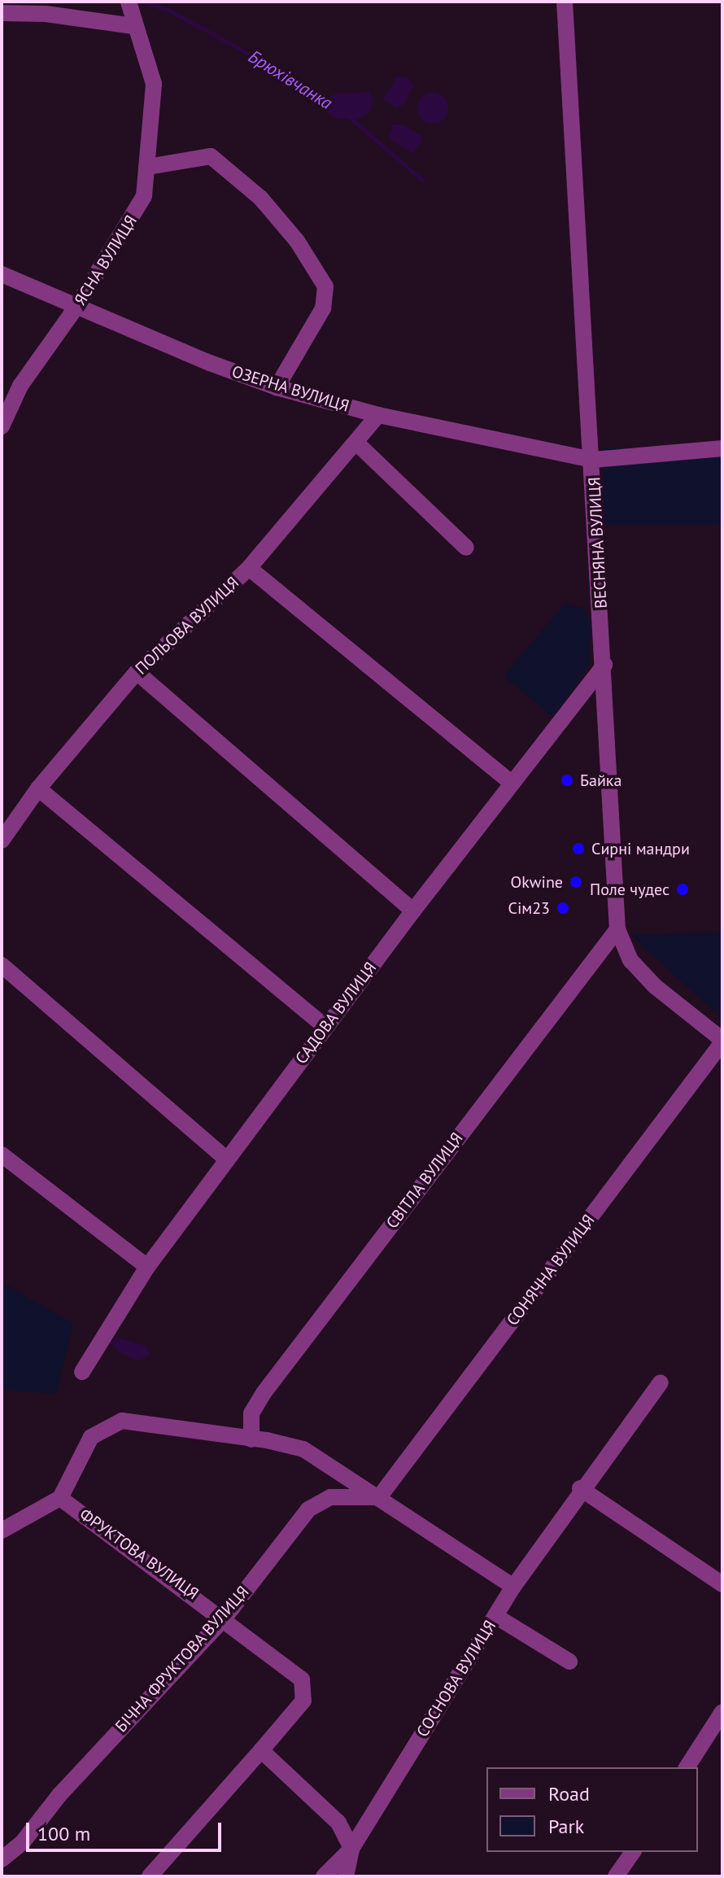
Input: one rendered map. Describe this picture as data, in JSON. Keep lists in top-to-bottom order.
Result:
{
  "streets": {
    "street": [
      "ЯСНА ВУЛИЦЯ",
      "ОЗЕРНА ВУЛИЦЯ",
      "ВЕСНЯНА ВУЛИЦЯ",
      "ПОЛЬОВА ВУЛИЦЯ",
      "САДОВА ВУЛИЦЯ",
      "СВІТЛА ВУЛИЦЯ",
      "СОНЯЧНА ВУЛИЦЯ",
      "ФРУКТОВА ВУЛИЦЯ",
      "БІЧНА ФРУКТОВА ВУЛИЦЯ",
      "СОСНОВА ВУЛИЦЯ"
    ]
  },
  "crossings": [
    ["ЯСНА ВУЛИЦЯ", "ОЗЕРНА ВУЛИЦЯ"],
    ["ОЗЕРНА ВУЛИЦЯ", "ВЕСНЯНА ВУЛИЦЯ"],
    ["ОЗЕРНА ВУЛИЦЯ", "ПОЛЬОВА ВУЛИЦЯ"],
    ["ВЕСНЯНА ВУЛИЦЯ", "САДОВА ВУЛИЦЯ"],
    ["ВЕСНЯНА ВУЛИЦЯ", "СВІТЛА ВУЛИЦЯ"],
    ["ВЕСНЯНА ВУЛИЦЯ", "СОНЯЧНА ВУЛИЦЯ"],
    ["СОНЯЧНА ВУЛИЦЯ", "БІЧНА ФРУКТОВА ВУЛИЦЯ"],
    ["ФРУКТОВА ВУЛИЦЯ", "БІЧНА ФРУКТОВА ВУЛИЦЯ"]
  ],
  "water": ["Брюхівчанка"],
  "places": [
    "Байка",
    "Сирні мандри",
    "Okwine",
    "Поле чудес",
    "Сім23"
  ],
  "legend": ["Road", "Park"],
  "scale_bar": "100 m"
}
